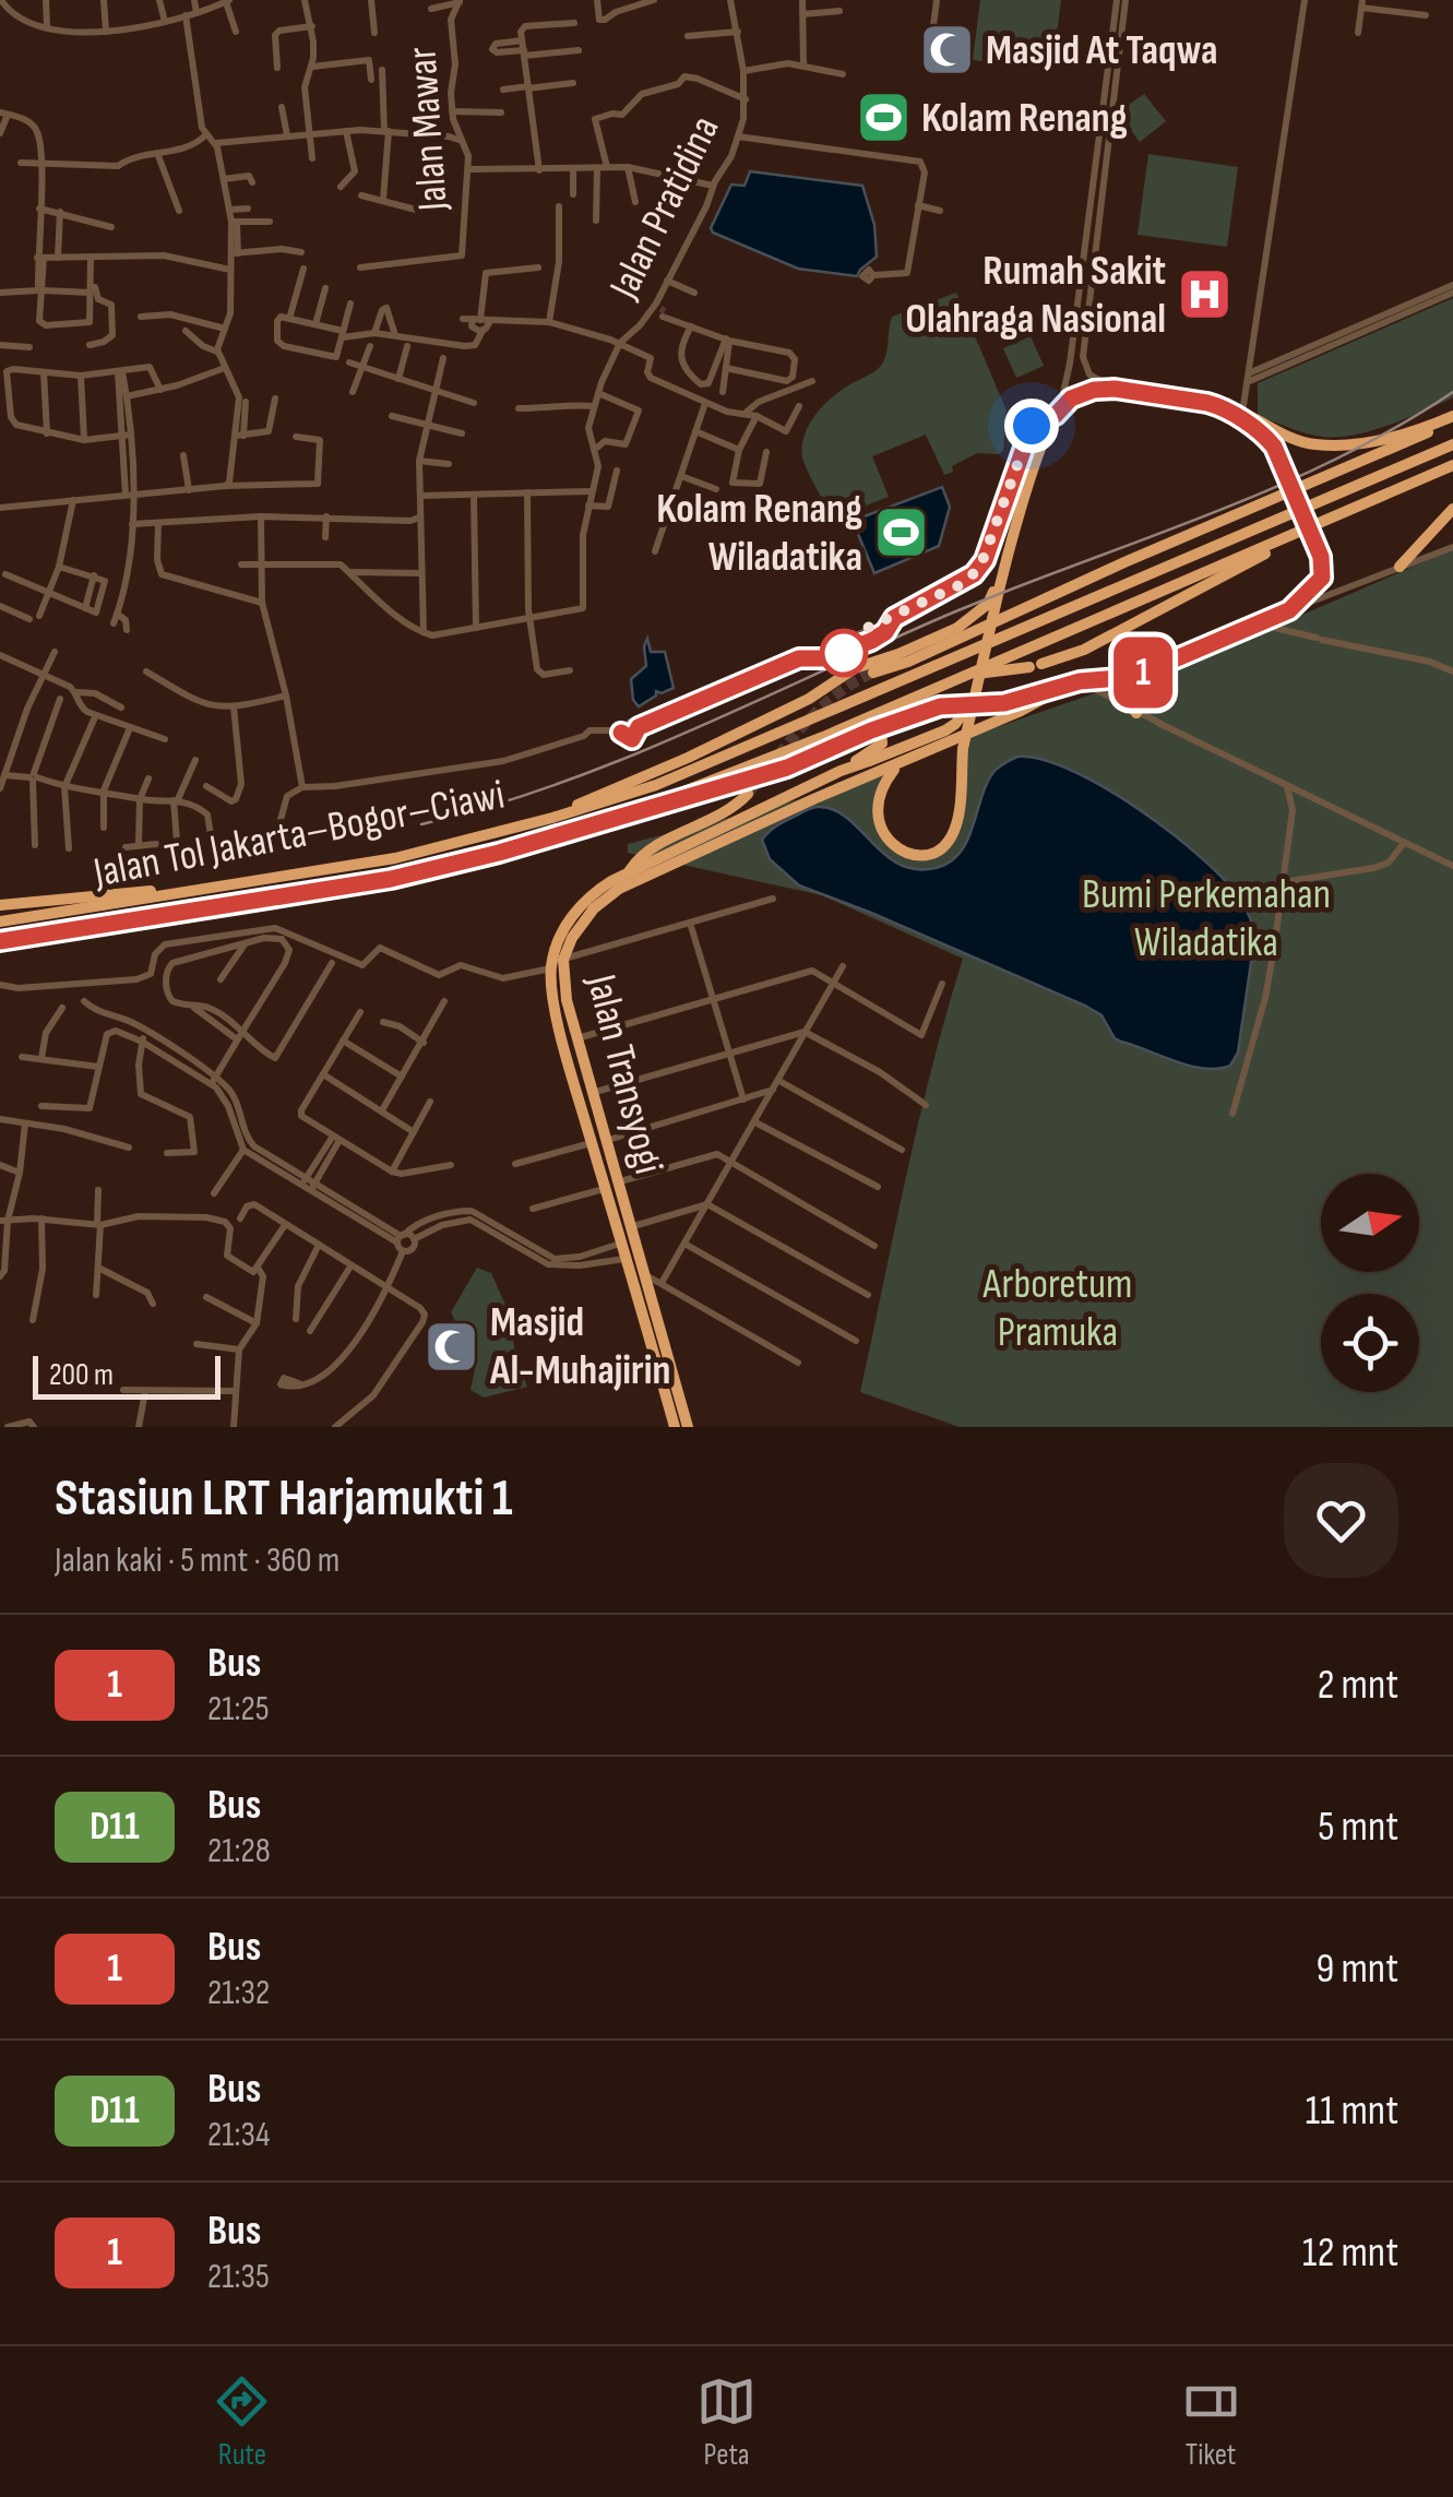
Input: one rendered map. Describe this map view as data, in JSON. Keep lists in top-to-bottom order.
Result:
{
  "streets": {
    "highway": ["Jalan Tol Jakarta–Bogor–Ciawi", "Jalan Transyogi"],
    "street": ["Jalan Mawar", "Jalan Pratidina"]
  },
  "parks": ["Bumi Perkemahan Wiladatika", "Arboretum Pramuka"],
  "places": {
    "mosque": ["Masjid At Taqwa", "Masjid Al-Muhajirin"],
    "sports": ["Kolam Renang", "Kolam Renang Wiladatika"],
    "hospital": ["Rumah Sakit Olahraga Nasional"]
  },
  "lines": ["bus line 1"],
  "scale_bar": "200 m",
  "north": "right",
  "page": {
    "on_map": "1",
    "scale": "200 m",
    "heading": ["Stasiun LRT Harjamukti 1", "Jalan kaki · 5 mnt · 360 m"],
    "list": [
      {
        "mark": "1",
        "name": "Bus",
        "note": "21:25",
        "value": "2 mnt"
      },
      {
        "mark": "D11",
        "name": "Bus",
        "note": "21:28",
        "value": "5 mnt"
      },
      {
        "mark": "1",
        "name": "Bus",
        "note": "21:32",
        "value": "9 mnt"
      },
      {
        "mark": "D11",
        "name": "Bus",
        "note": "21:34",
        "value": "11 mnt"
      },
      {
        "mark": "1",
        "name": "Bus",
        "note": "21:35",
        "value": "12 mnt"
      }
    ],
    "tabs": ["Rute", "Peta", "Tiket"]
  }
}
